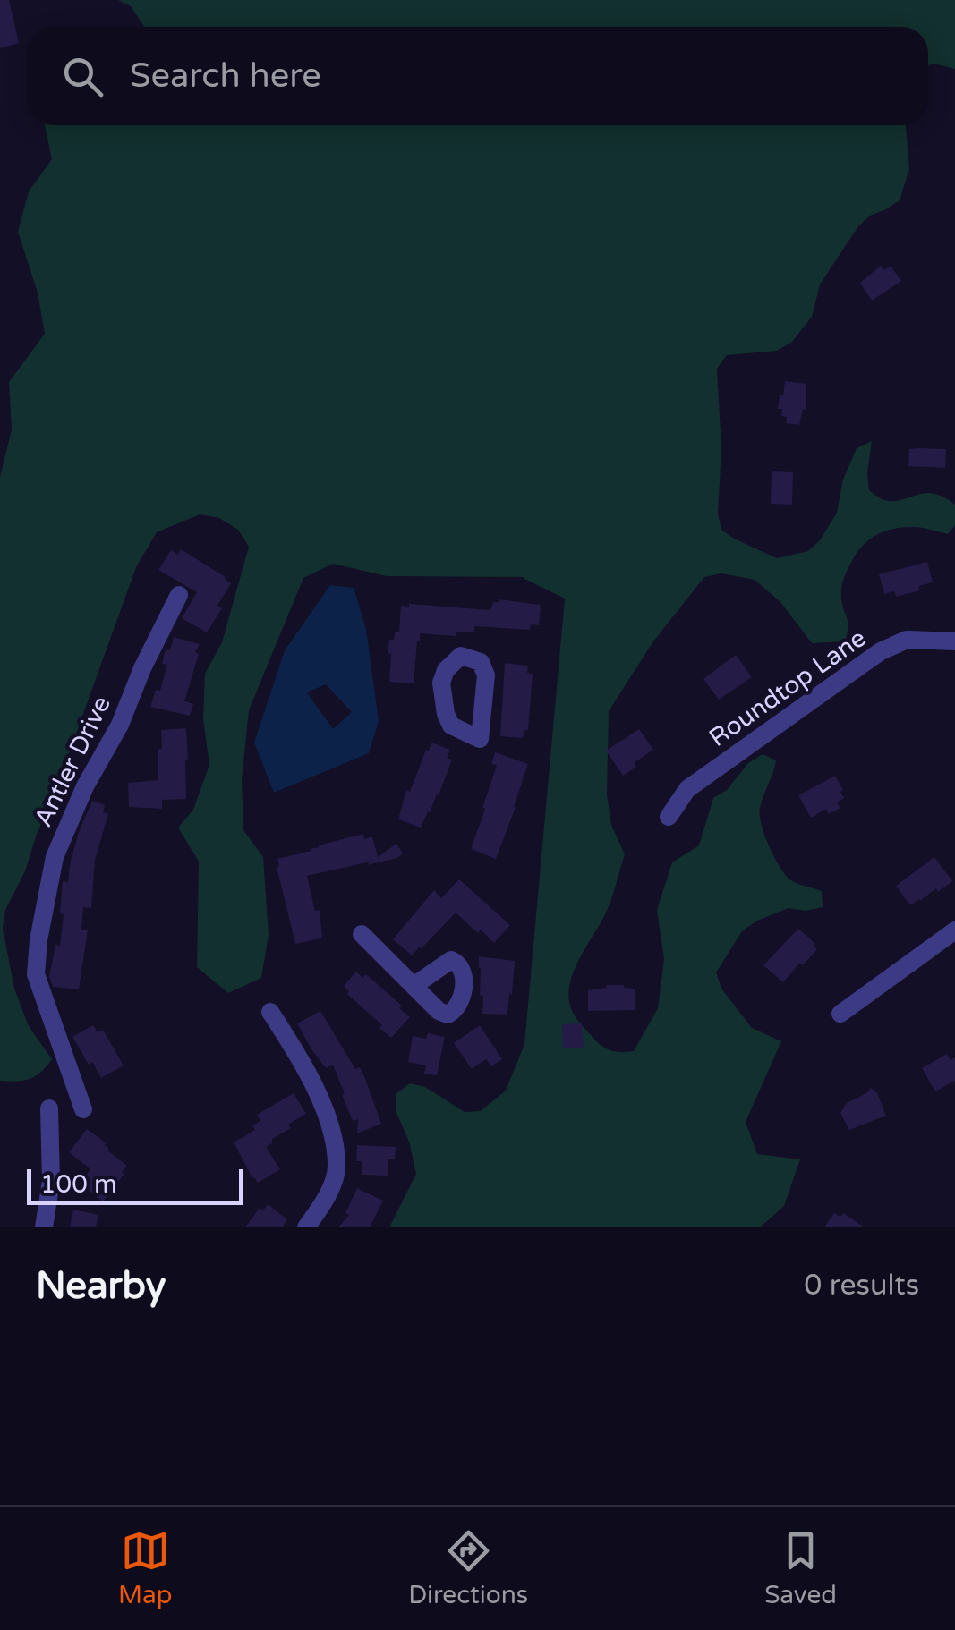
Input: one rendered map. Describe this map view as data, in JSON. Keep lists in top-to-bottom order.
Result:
{
  "streets": {
    "street": ["Roundtop Lane", "Antler Drive"]
  },
  "scale_bar": "100 m",
  "page": {
    "search": "Search here",
    "scale": "100 m",
    "heading": ["Nearby", "0 results"],
    "nav": ["Map", "Directions", "Saved"]
  }
}
